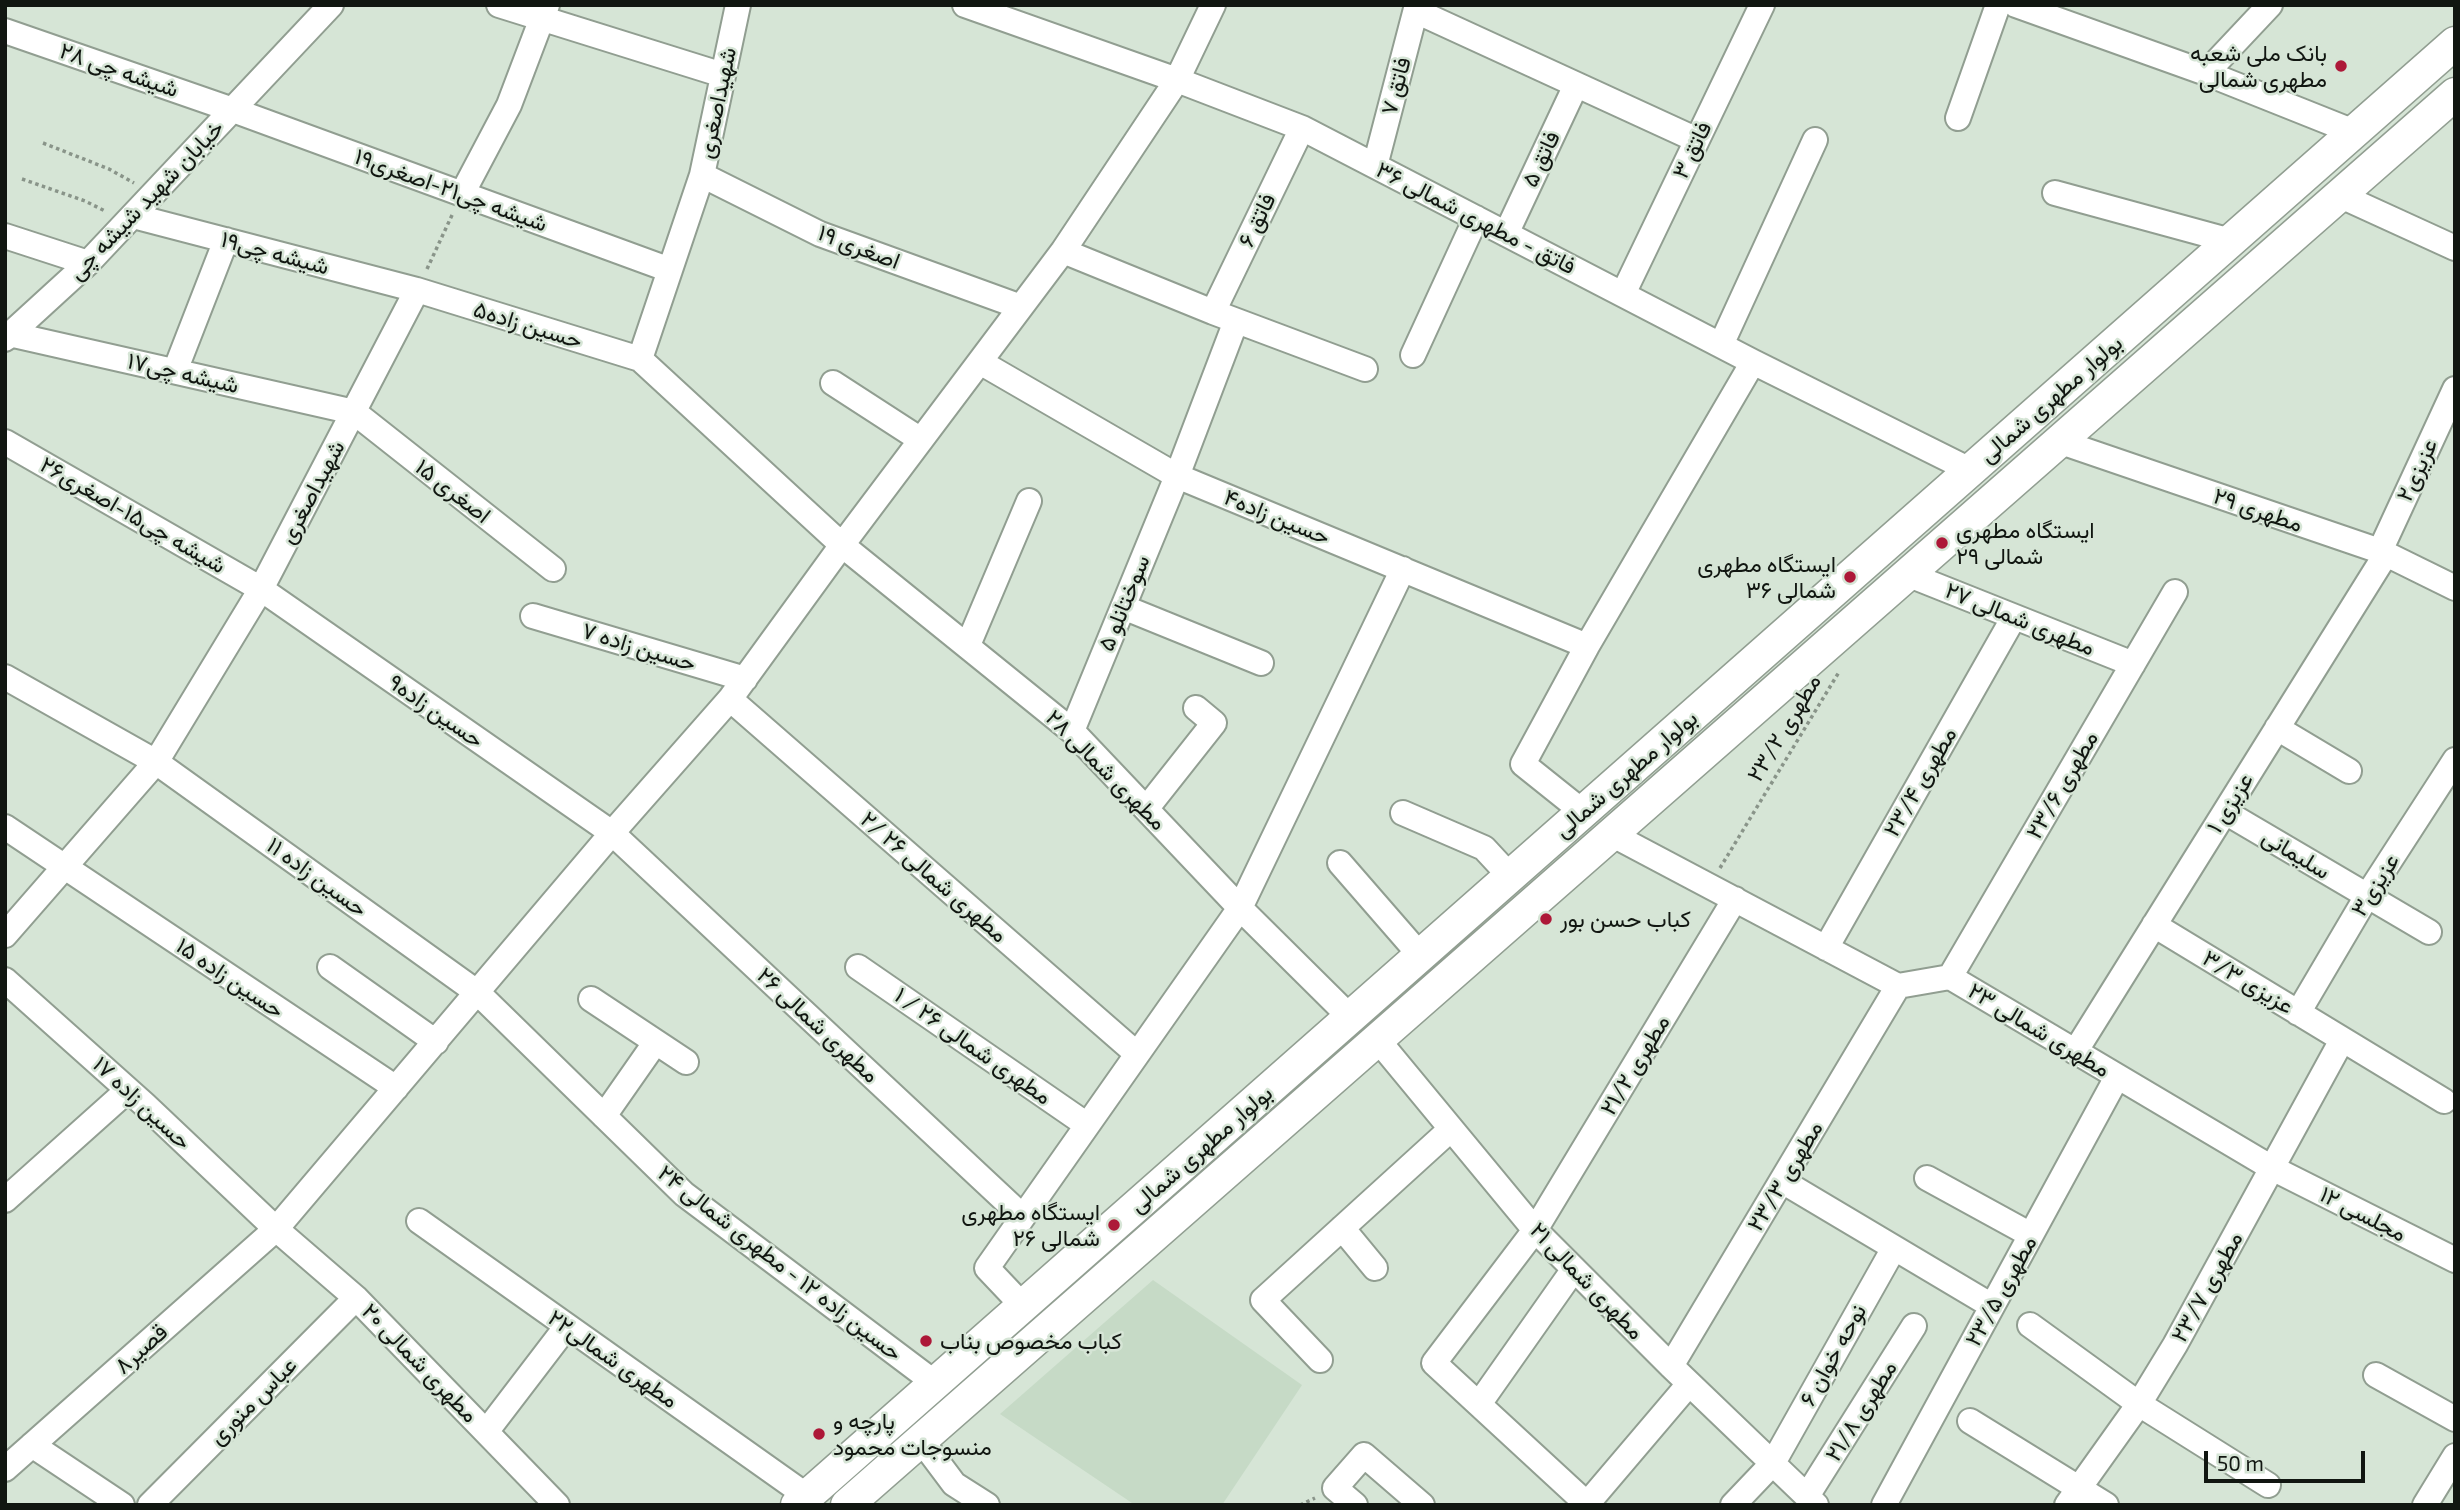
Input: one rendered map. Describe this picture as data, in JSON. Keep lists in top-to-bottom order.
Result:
{
  "streets": {
    "main road": ["بولوار مطهری شمالی"],
    "street": [
      "شیشه چی ۲۸",
      "فاتق ۷",
      "شهیداصغری",
      "فاتق ۳",
      "فاتق ۵",
      "شیشه چی۲۱-اصغری۱۹",
      "خیابان شهید شیشه چی",
      "فاتق - مطهری شمالی ۳۶",
      "فاتق ۶",
      "اصغری ۱۹",
      "شیشه چی۱۹",
      "حسین زاده۵",
      "شیشه چی۱۷",
      "عزیزی۲",
      "اصغری ۱۵",
      "مطهری ۲۹",
      "شیشه چی۱۵-اصغری۲۶",
      "حسین زاده۴",
      "سوختانلو ۵",
      "مطهری شمالی ۲۷",
      "حسین زاده ۷",
      "حسین زاده۹",
      "مطهری شمالی ۲۸",
      "مطهری ۲۳/۴",
      "مطهری ۲۳/۶",
      "عزیزی ۱",
      "سلیمانی",
      "حسین زاده ۱۱",
      "مطهری شمالی ۲۶ /۲",
      "عزیزی۳",
      "حسین زاده ۱۵",
      "عزیزی ۳/۳",
      "مطهری شمالی ۲۶",
      "مطهری شمالی ۲۳",
      "مطهری شمالی ۲۶ / ۱",
      "مطهری ۲۱/۲",
      "حسین زاده ۱۷",
      "مطهری ۲۳/۳",
      "مجلسی ۱۲",
      "حسین زاده ۱۲ - مطهری شمالی ۲۴",
      "مطهری شمالی ۲۱",
      "مطهری ۲۳/۷",
      "مطهری ۲۳/۵",
      "قصیر۸",
      "نوحه خوان ۶",
      "مطهری شمالی۲۲",
      "مطهری شمالی ۲۰",
      "عباس منوری",
      "مطهری ۲۱/۸"
    ],
    "path": ["مطهری ۲۳/۲"]
  },
  "crossings": [
    ["شیشه چی ۲۸", "شیشه چی۲۱-اصغری۱۹"],
    ["شیشه چی ۲۸", "خیابان شهید شیشه چی"],
    ["فاتق ۷", "فاتق - مطهری شمالی ۳۶"],
    ["شهیداصغری", "شیشه چی۲۱-اصغری۱۹"],
    ["شهیداصغری", "اصغری ۱۹"],
    ["شهیداصغری", "شیشه چی۱۹"],
    ["شهیداصغری", "حسین زاده۵"],
    ["شهیداصغری", "شیشه چی۱۷"],
    ["شهیداصغری", "اصغری ۱۵"],
    ["شهیداصغری", "شیشه چی۱۵-اصغری۲۶"],
    ["شهیداصغری", "حسین زاده۹"],
    ["شهیداصغری", "مطهری شمالی ۲۸"],
    ["شهیداصغری", "حسین زاده ۱۱"],
    ["شهیداصغری", "حسین زاده ۱۵"],
    ["فاتق ۳", "فاتق - مطهری شمالی ۳۶"],
    ["فاتق ۵", "فاتق - مطهری شمالی ۳۶"],
    ["شیشه چی۲۱-اصغری۱۹", "خیابان شهید شیشه چی"],
    ["خیابان شهید شیشه چی", "شیشه چی۱۹"],
    ["خیابان شهید شیشه چی", "شیشه چی۱۷"],
    ["فاتق - مطهری شمالی ۳۶", "فاتق ۶"],
    ["فاتق - مطهری شمالی ۳۶", "بولوار مطهری شمالی"],
    ["فاتق - مطهری شمالی ۳۶", "قصیر۸"],
    ["فاتق ۶", "حسین زاده۴"],
    ["فاتق ۶", "سوختانلو ۵"],
    ["اصغری ۱۹", "قصیر۸"],
    ["شیشه چی۱۹", "حسین زاده۵"],
    ["حسین زاده۵", "مطهری شمالی ۲۸"],
    ["شیشه چی۱۷", "اصغری ۱۵"],
    ["بولوار مطهری شمالی", "مطهری ۲۹"],
    ["بولوار مطهری شمالی", "مطهری شمالی ۲۷"],
    ["بولوار مطهری شمالی", "مطهری شمالی ۲۸"],
    ["بولوار مطهری شمالی", "حسین زاده ۱۲ - مطهری شمالی ۲۴"],
    ["بولوار مطهری شمالی", "مطهری شمالی ۲۱"],
    ["بولوار مطهری شمالی", "مطهری شمالی۲۲"],
    ["عزیزی۲", "مطهری ۲۹"],
    ["عزیزی۲", "عزیزی ۱"],
    ["مطهری ۲۹", "عزیزی ۱"],
    ["شیشه چی۱۵-اصغری۲۶", "حسین زاده۹"],
    ["حسین زاده۴", "سوختانلو ۵"],
    ["حسین زاده۴", "قصیر۸"],
    ["سوختانلو ۵", "مطهری شمالی ۲۸"],
    ["مطهری شمالی ۲۷", "مطهری ۲۳/۴"],
    ["مطهری شمالی ۲۷", "مطهری ۲۳/۶"],
    ["حسین زاده ۷", "قصیر۸"],
    ["حسین زاده۹", "مطهری شمالی ۲۶"],
    ["حسین زاده۹", "قصیر۸"],
    ["مطهری شمالی ۲۸", "قصیر۸"],
    ["مطهری ۲۳/۶", "مطهری شمالی ۲۳"],
    ["عزیزی ۱", "سلیمانی"],
    ["عزیزی ۱", "عزیزی ۳/۳"],
    ["عزیزی ۱", "مطهری شمالی ۲۳"],
    ["سلیمانی", "عزیزی۳"],
    ["حسین زاده ۱۱", "حسین زاده ۱۲ - مطهری شمالی ۲۴"],
    ["حسین زاده ۱۱", "قصیر۸"],
    ["مطهری شمالی ۲۶ /۲", "قصیر۸"],
    ["عزیزی۳", "عزیزی ۳/۳"],
    ["حسین زاده ۱۵", "قصیر۸"],
    ["عزیزی ۳/۳", "مطهری ۲۳/۷"],
    ["مطهری شمالی ۲۶", "قصیر۸"],
    ["مطهری شمالی ۲۳", "مطهری ۲۳/۳"],
    ["مطهری شمالی ۲۳", "مجلسی ۱۲"],
    ["مطهری شمالی ۲۳", "مطهری ۲۳/۷"],
    ["مطهری شمالی ۲۳", "مطهری ۲۳/۵"],
    ["مطهری ۲۱/۲", "مطهری شمالی ۲۱"],
    ["حسین زاده ۱۷", "قصیر۸"],
    ["حسین زاده ۱۷", "مطهری شمالی ۲۰"],
    ["مطهری ۲۳/۳", "مطهری شمالی ۲۱"],
    ["مجلسی ۱۲", "مطهری ۲۳/۷"],
    ["حسین زاده ۱۲ - مطهری شمالی ۲۴", "قصیر۸"],
    ["مطهری شمالی ۲۱", "نوحه خوان ۶"],
    ["مطهری شمالی ۲۱", "مطهری ۲۱/۸"],
    ["قصیر۸", "مطهری شمالی ۲۰"],
    ["مطهری شمالی ۲۰", "عباس منوری"]
  ],
  "places": [
    "بانک ملی شعبه مطهری شمالی",
    "ایستگاه مطهری شمالی ۲۹",
    "ایستگاه مطهری شمالی ۳۶",
    "كباب حسن بور",
    "ایستگاه مطهری شمالی ۲۶",
    "كباب مخصوص بناب",
    "پارچه و منسوجات محمود"
  ],
  "scale_bar": "50 m"
}
